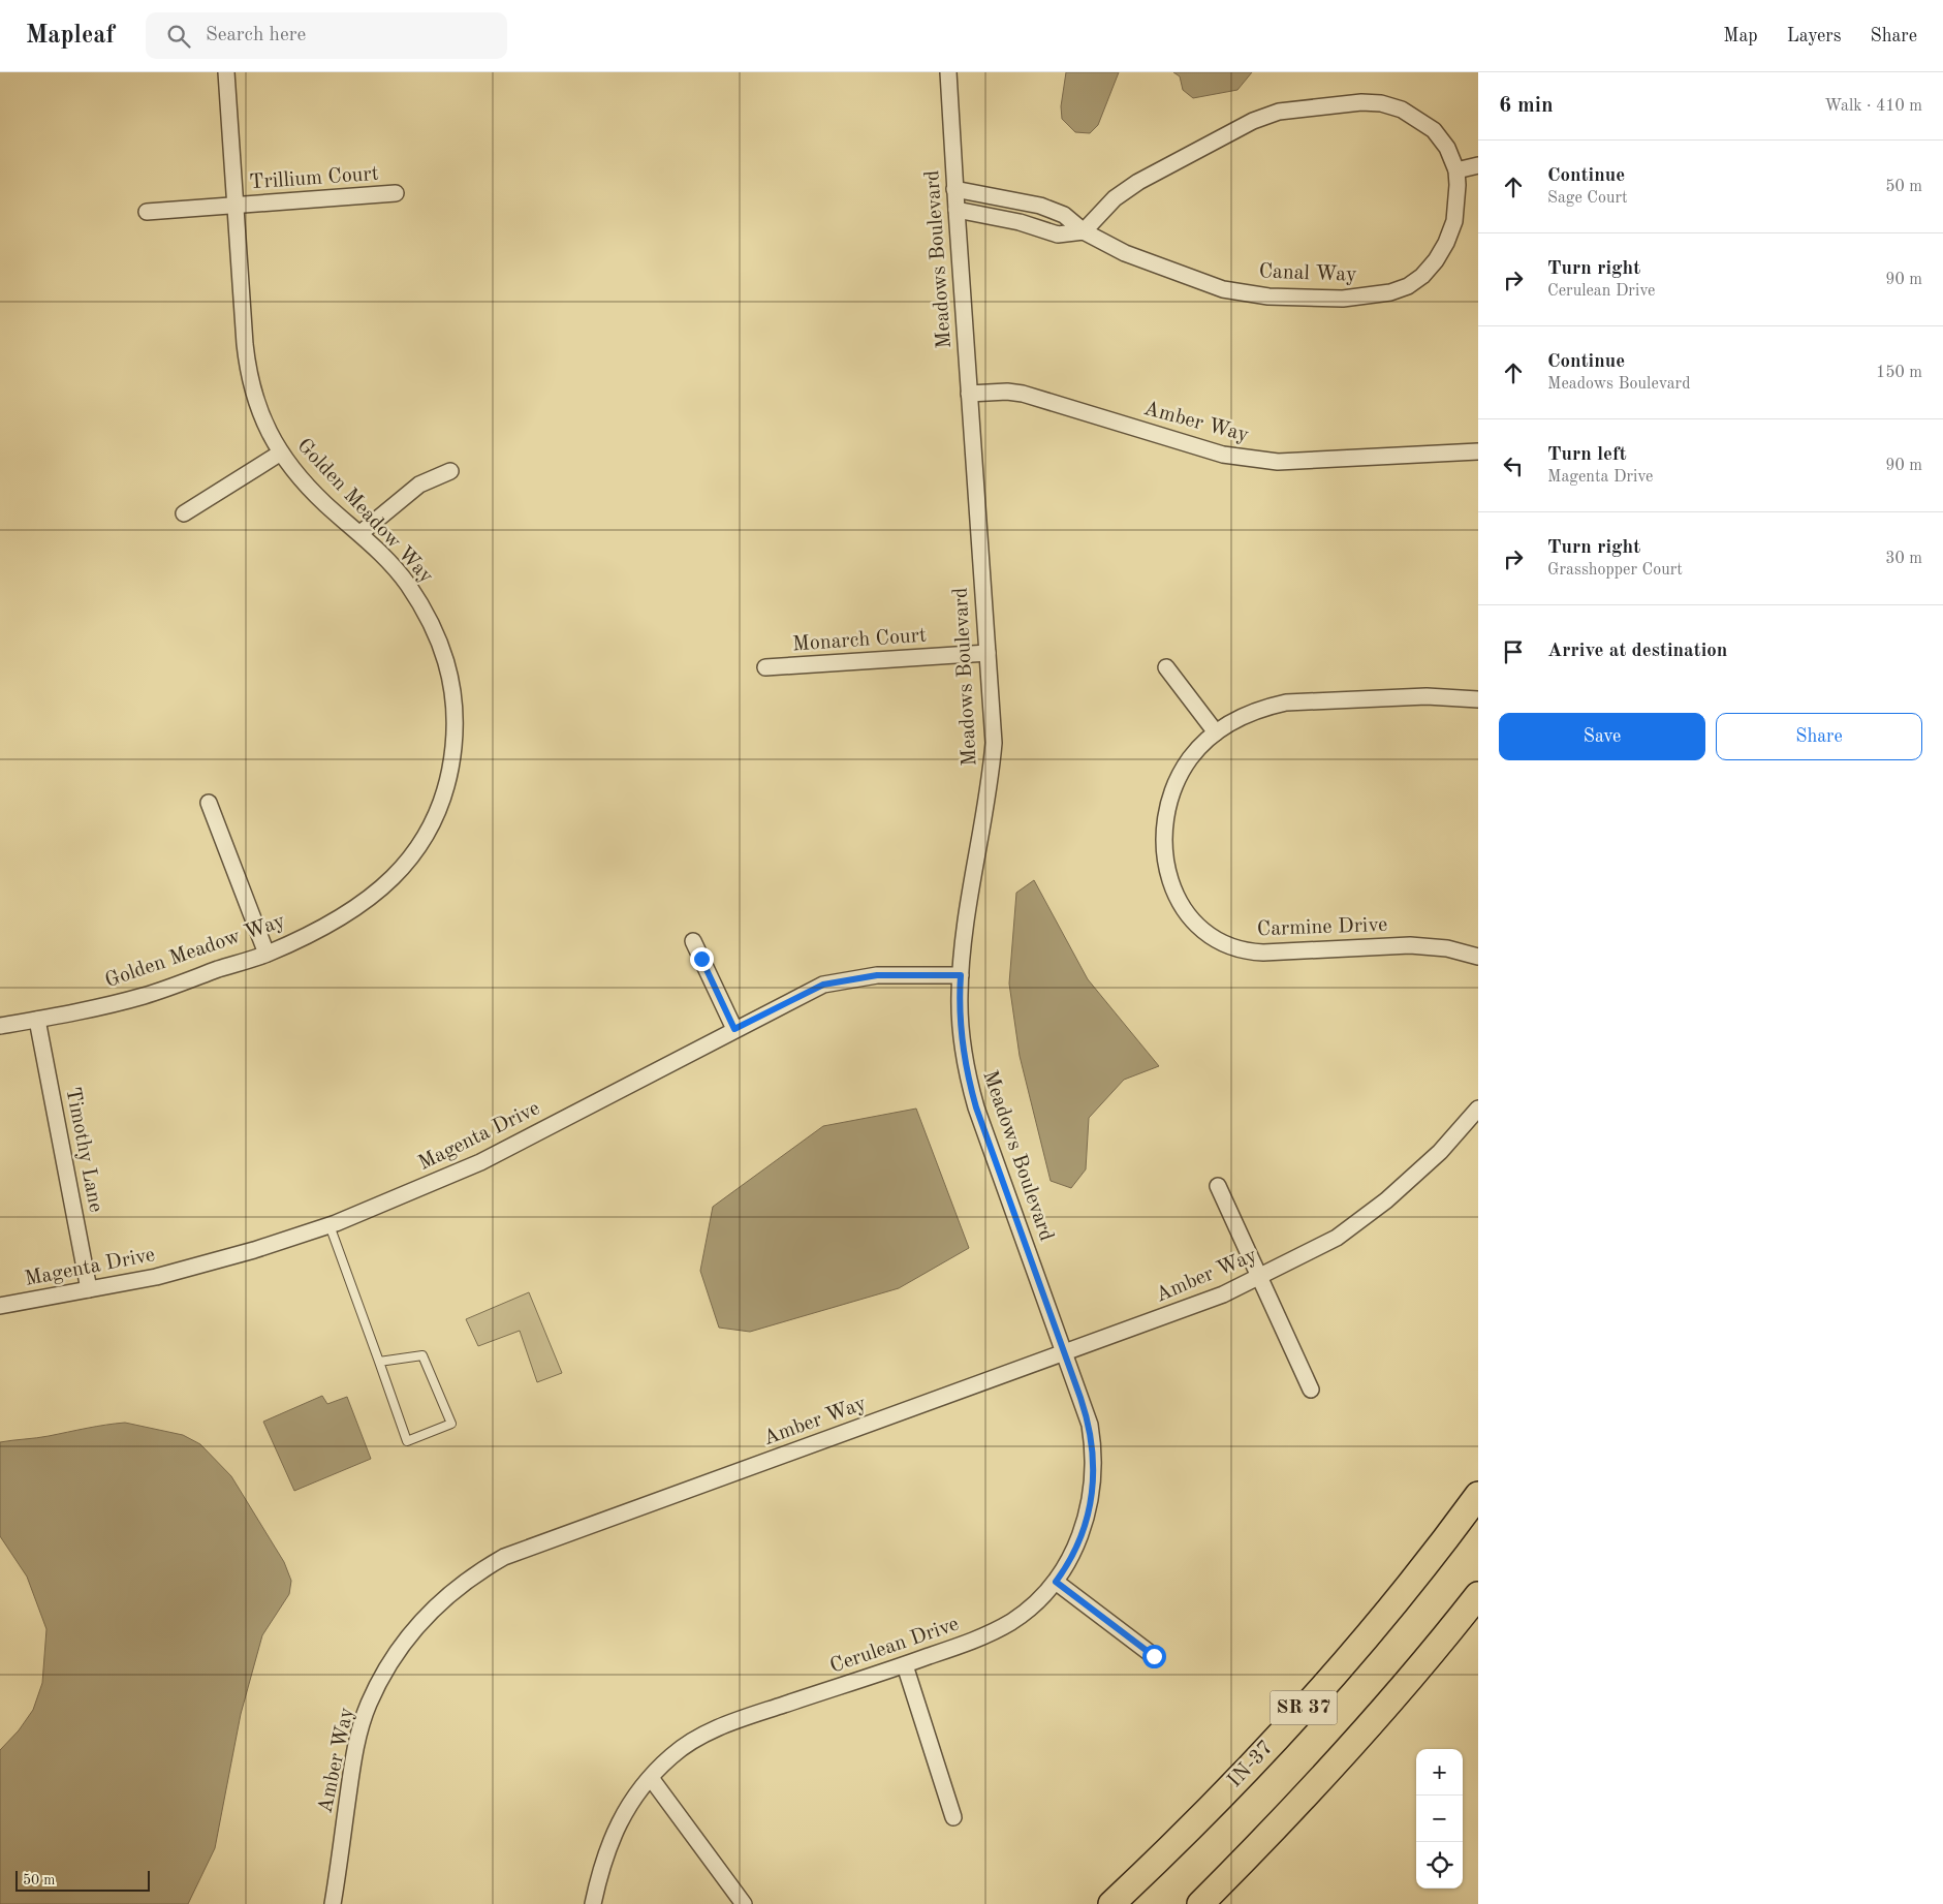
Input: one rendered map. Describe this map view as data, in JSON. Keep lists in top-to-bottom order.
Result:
{
  "streets": {
    "highway": ["SR 37", "IN-37"],
    "street": [
      "Trillium Court",
      "Meadows Boulevard",
      "Canal Way",
      "Amber Way",
      "Golden Meadow Way",
      "Monarch Court",
      "Carmine Drive",
      "Magenta Drive",
      "Timothy Lane",
      "Cerulean Drive"
    ]
  },
  "crossings": [
    ["Trillium Court", "Golden Meadow Way"],
    ["Meadows Boulevard", "Canal Way"],
    ["Meadows Boulevard", "Amber Way"],
    ["Meadows Boulevard", "Monarch Court"],
    ["Meadows Boulevard", "Magenta Drive"],
    ["Meadows Boulevard", "Cerulean Drive"],
    ["Amber Way", "Cerulean Drive"],
    ["Golden Meadow Way", "Timothy Lane"],
    ["Magenta Drive", "Timothy Lane"]
  ],
  "scale_bar": "50 m",
  "page": {
    "header": "Mapleaf",
    "search": "Search here",
    "nav": ["Map", "Layers", "Share"],
    "heading": ["6 min", "Walk · 410 m"],
    "list": [
      ["Continue", "Sage Court", "50 m"],
      ["Turn right", "Cerulean Drive", "90 m"],
      ["Continue", "Meadows Boulevard", "150 m"],
      ["Turn left", "Magenta Drive", "90 m"],
      ["Turn right", "Grasshopper Court", "30 m"],
      "Arrive at destination"
    ],
    "buttons": ["Save", "Share"],
    "map_buttons": ["+", "−"],
    "scale": "50 m"
  }
}
